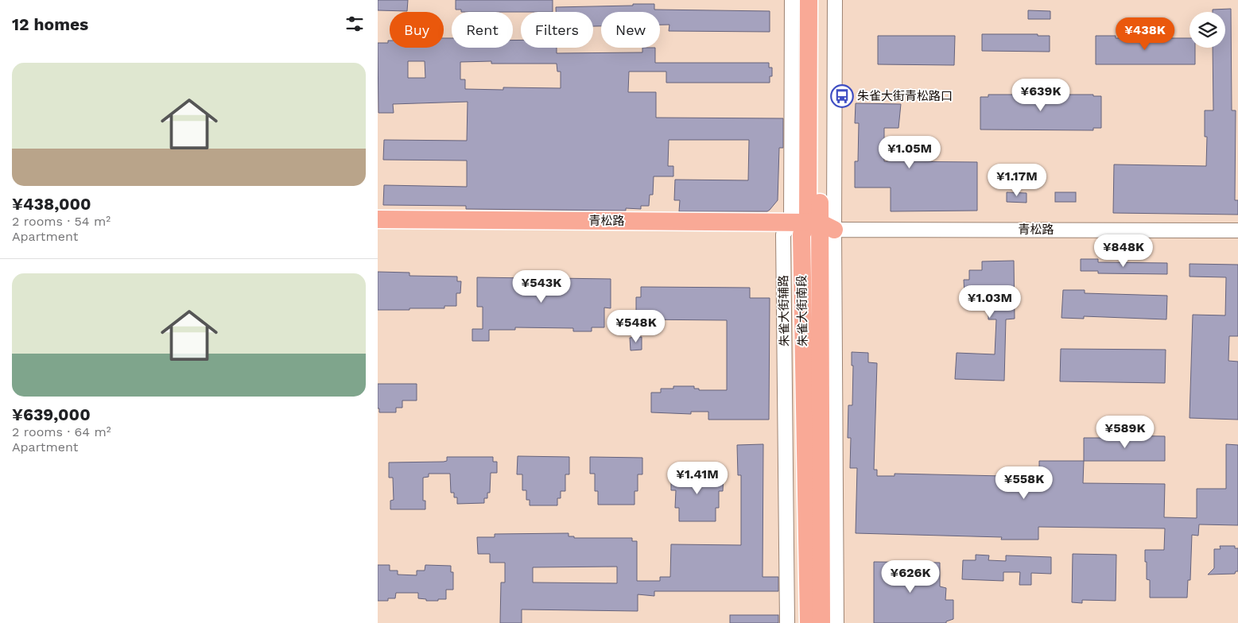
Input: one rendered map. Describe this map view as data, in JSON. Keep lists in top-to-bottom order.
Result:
{
  "streets": {
    "main road": ["青松路", "朱雀大街南段"],
    "street": ["朱雀大街辅路"]
  },
  "crossings": [
    ["青松路", "朱雀大街辅路"],
    ["青松路", "朱雀大街南段"],
    ["朱雀大街辅路", "朱雀大街南段"]
  ],
  "places": {
    "bus stop": ["朱雀大街青松路口"]
  },
  "page": {
    "heading": "12 homes",
    "chip": [
      "Buy",
      "Rent",
      "Filters",
      "New"
    ],
    "price": [
      "¥438K",
      "¥639K",
      "¥1.05M",
      "¥1.17M",
      "¥848K",
      "¥543K",
      "¥1.03M",
      "¥548K",
      "¥589K",
      "¥1.41M",
      "¥558K",
      "¥626K"
    ],
    "list": [
      {
        "name": "¥438,000",
        "note": "2 rooms · 54 m² · Apartment"
      },
      {
        "name": "¥639,000",
        "note": "2 rooms · 64 m² · Apartment"
      }
    ]
  }
}
